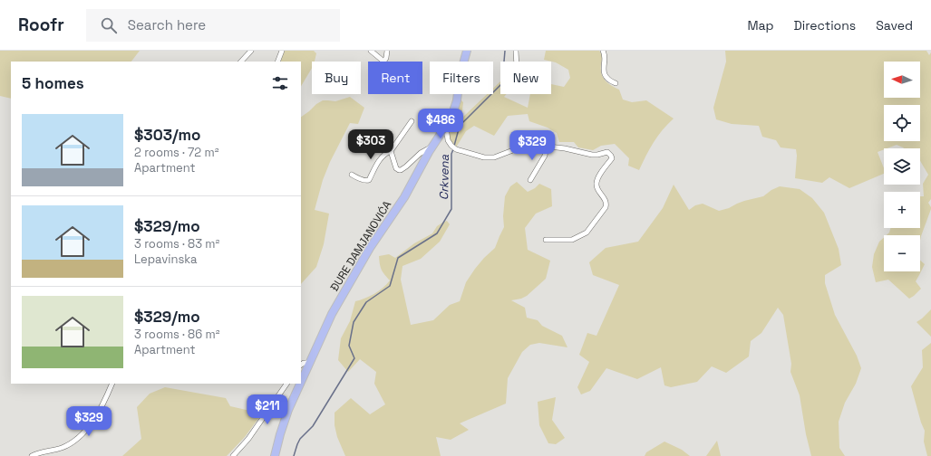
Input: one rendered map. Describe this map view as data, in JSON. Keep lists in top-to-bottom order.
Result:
{
  "streets": {
    "main road": ["ĐURE DAMJANOVIĆA"]
  },
  "water": ["Crkvena"],
  "north": "left",
  "page": {
    "header": "Roofr",
    "search": "Search here",
    "nav": ["Map", "Directions", "Saved"],
    "map_buttons": ["+", "−"],
    "chip": [
      "Buy",
      "Rent",
      "Filters",
      "New"
    ],
    "heading": "5 homes",
    "list": [
      {
        "name": "$303/mo",
        "note": "2 rooms · 72 m² · Apartment"
      },
      {
        "name": "$329/mo",
        "note": "3 rooms · 83 m² · Lepavinska"
      },
      {
        "name": "$329/mo",
        "note": "3 rooms · 86 m² · Apartment"
      }
    ],
    "price": [
      "$486",
      "$303",
      "$329",
      "$211",
      "$329"
    ]
  }
}
